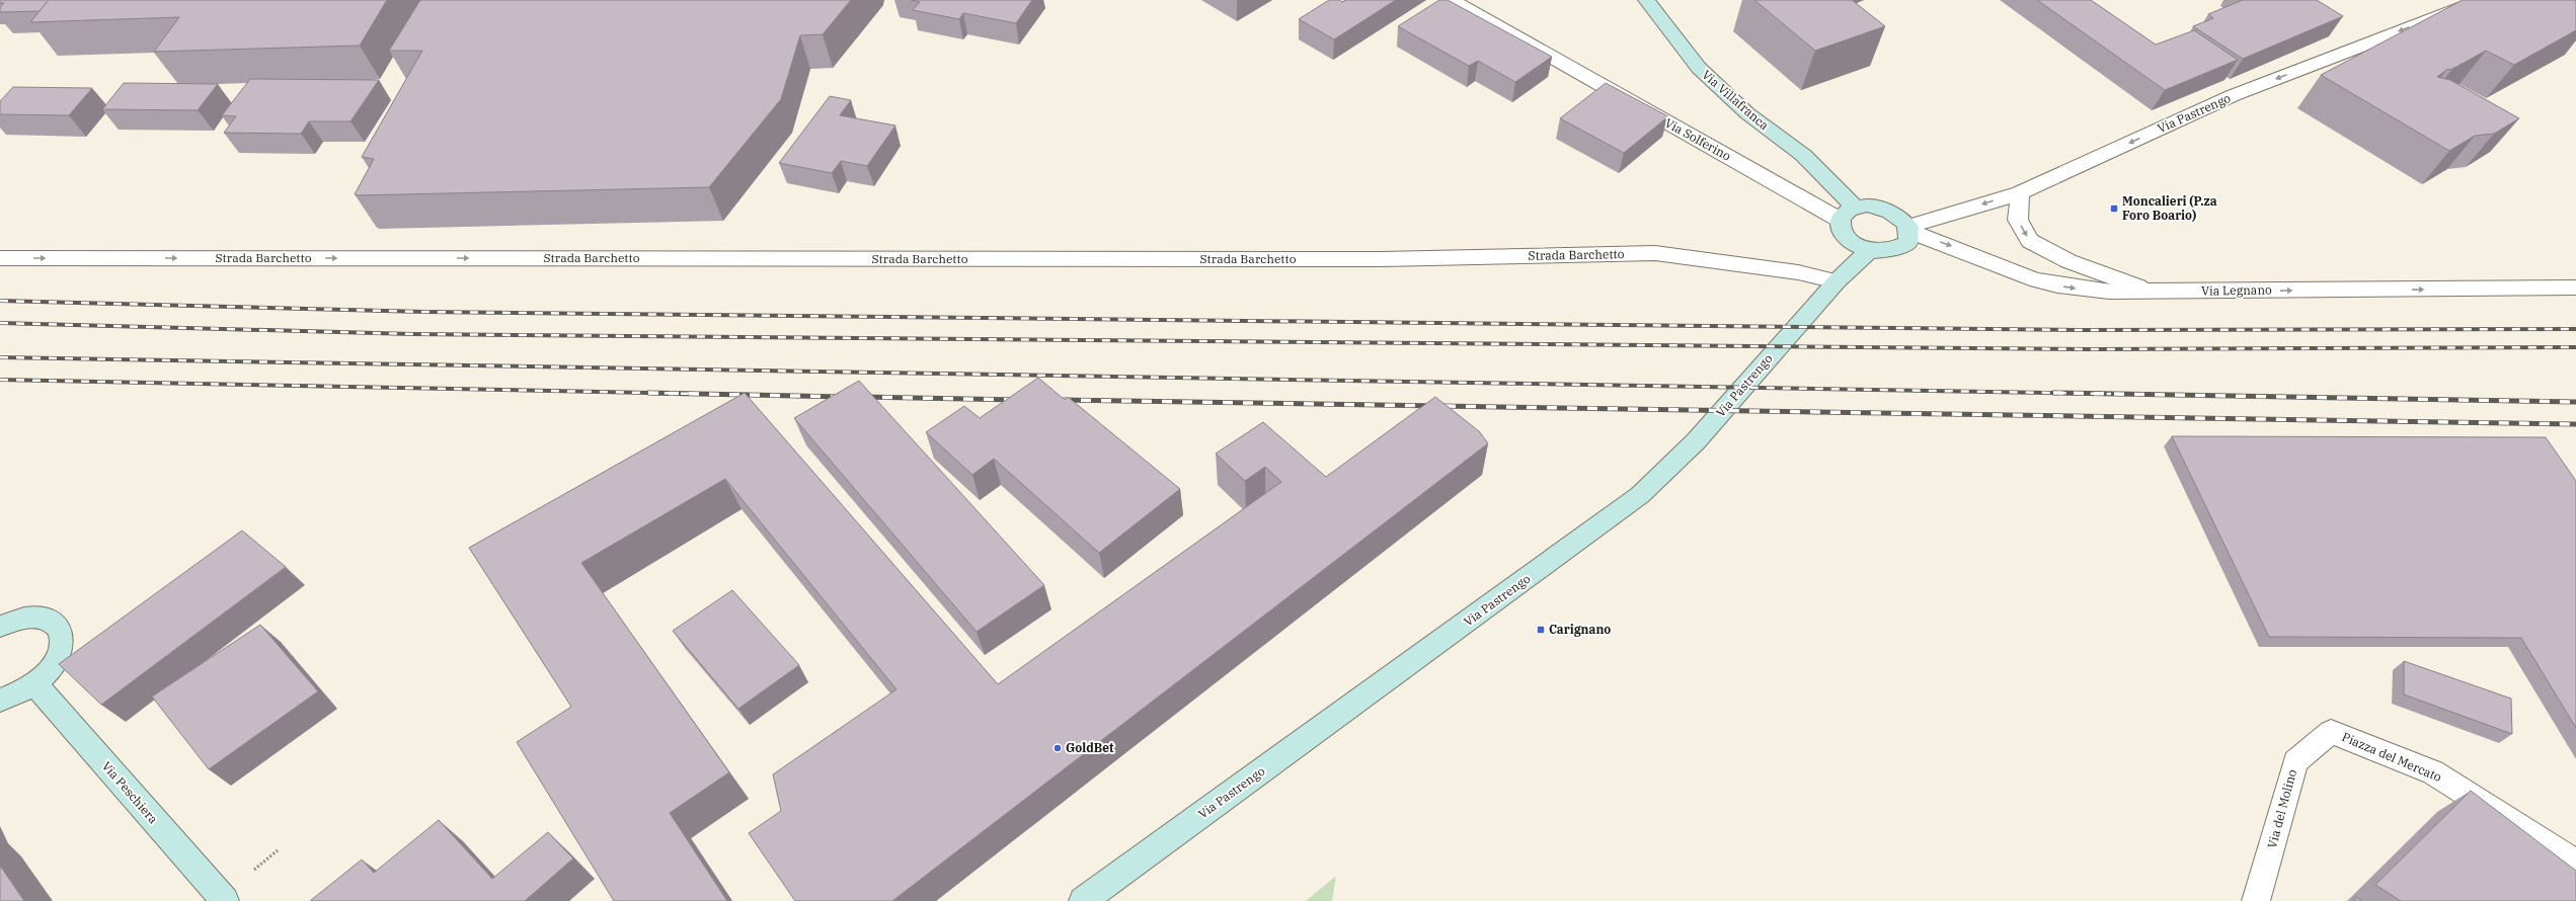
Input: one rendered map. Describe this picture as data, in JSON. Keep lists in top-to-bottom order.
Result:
{
  "streets": {
    "street": [
      "Via Villafranca",
      "Via Pastrengo",
      "Via Solferino",
      "Strada Barchetto",
      "Via Legnano",
      "Piazza del Mercato",
      "Via Peschiera",
      "Via del Molino"
    ]
  },
  "crossings": [
    ["Via Villafranca", "Via Pastrengo"],
    ["Via Villafranca", "Via Solferino"],
    ["Via Villafranca", "Via Legnano"],
    ["Via Pastrengo", "Via Solferino"],
    ["Via Pastrengo", "Strada Barchetto"],
    ["Via Pastrengo", "Via Legnano"],
    ["Via Solferino", "Via Legnano"],
    ["Piazza del Mercato", "Via del Molino"]
  ],
  "one_way": ["Via Pastrengo", "Strada Barchetto", "Via Legnano"],
  "places": {
    "transit": ["Moncalieri (P.za Foro Boario)", "Carignano"],
    "other": ["GoldBet"]
  }
}
